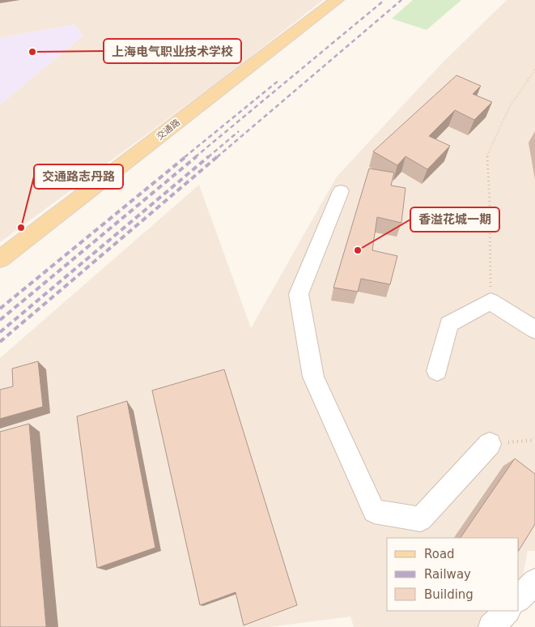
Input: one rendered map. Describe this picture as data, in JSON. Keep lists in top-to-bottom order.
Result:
{
  "streets": {
    "main road": ["交通路"]
  },
  "places": ["上海电气职业技术学校", "交通路志丹路", "香溢花城一期"],
  "legend": ["Road", "Railway", "Building"]
}
